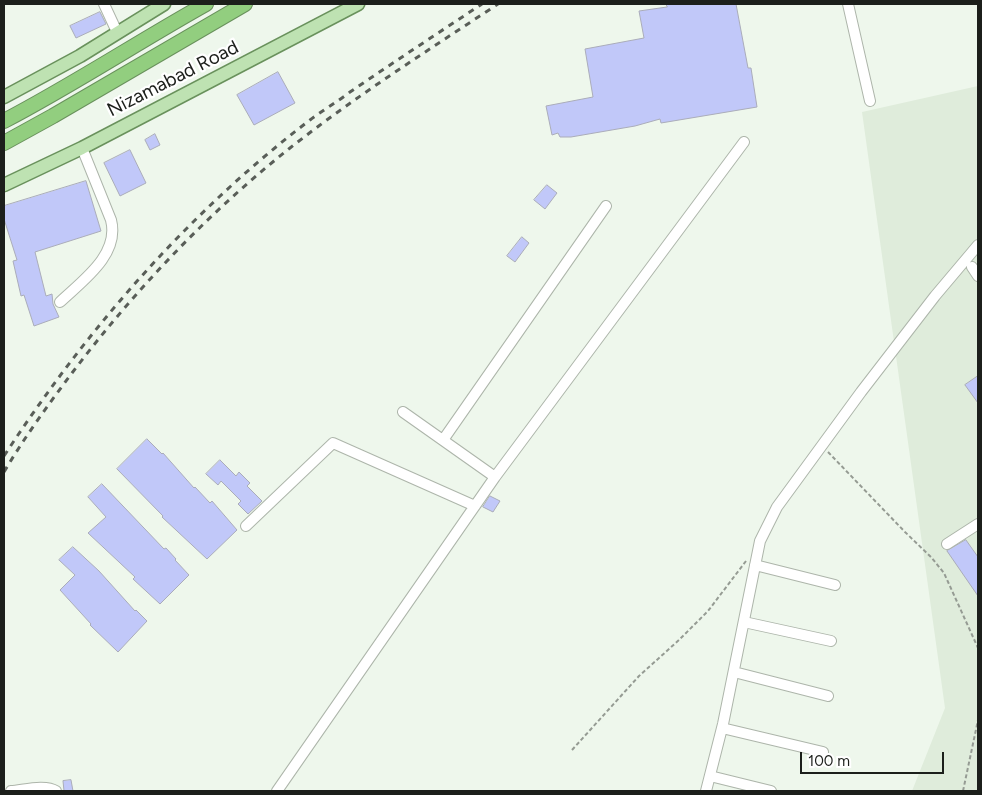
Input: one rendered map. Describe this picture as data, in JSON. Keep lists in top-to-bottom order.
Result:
{
  "streets": {
    "highway": ["Nizamabad Road"]
  },
  "scale_bar": "100 m"
}
